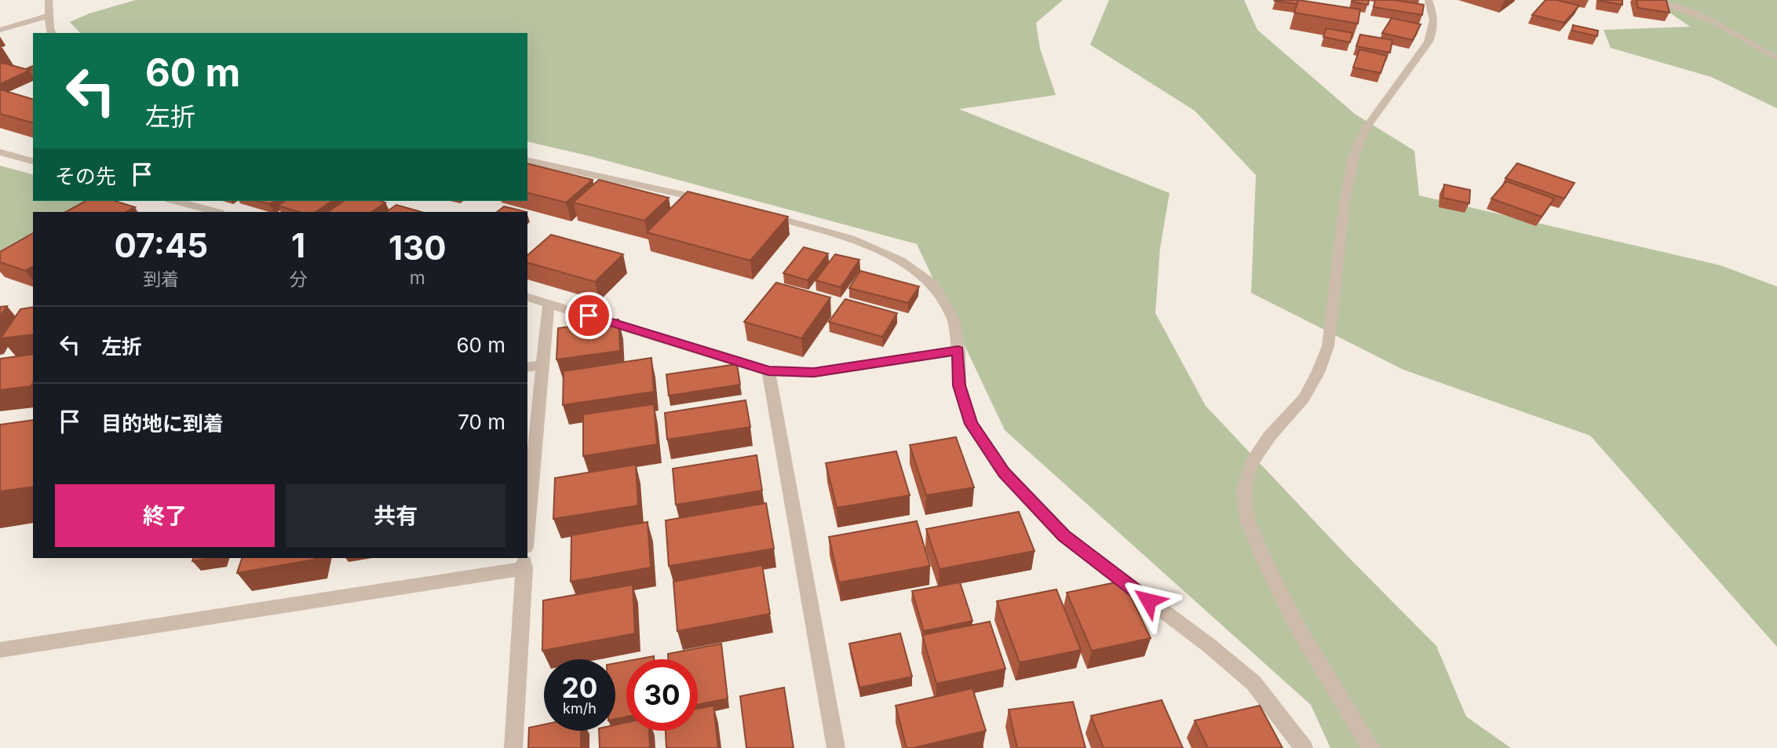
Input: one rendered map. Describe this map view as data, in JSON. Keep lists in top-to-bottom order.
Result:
{
  "page": {
    "turn": ["60 m", "左折"],
    "then": "その先",
    "eta": [
      "07:45",
      "到着",
      "1",
      "分",
      "130",
      "m"
    ],
    "list": [
      {
        "name": "左折",
        "value": "60 m"
      },
      {
        "name": "目的地に到着",
        "value": "70 m"
      }
    ],
    "buttons": ["終了", "共有"],
    "speed": "20 km/h",
    "limit": "30"
  }
}
